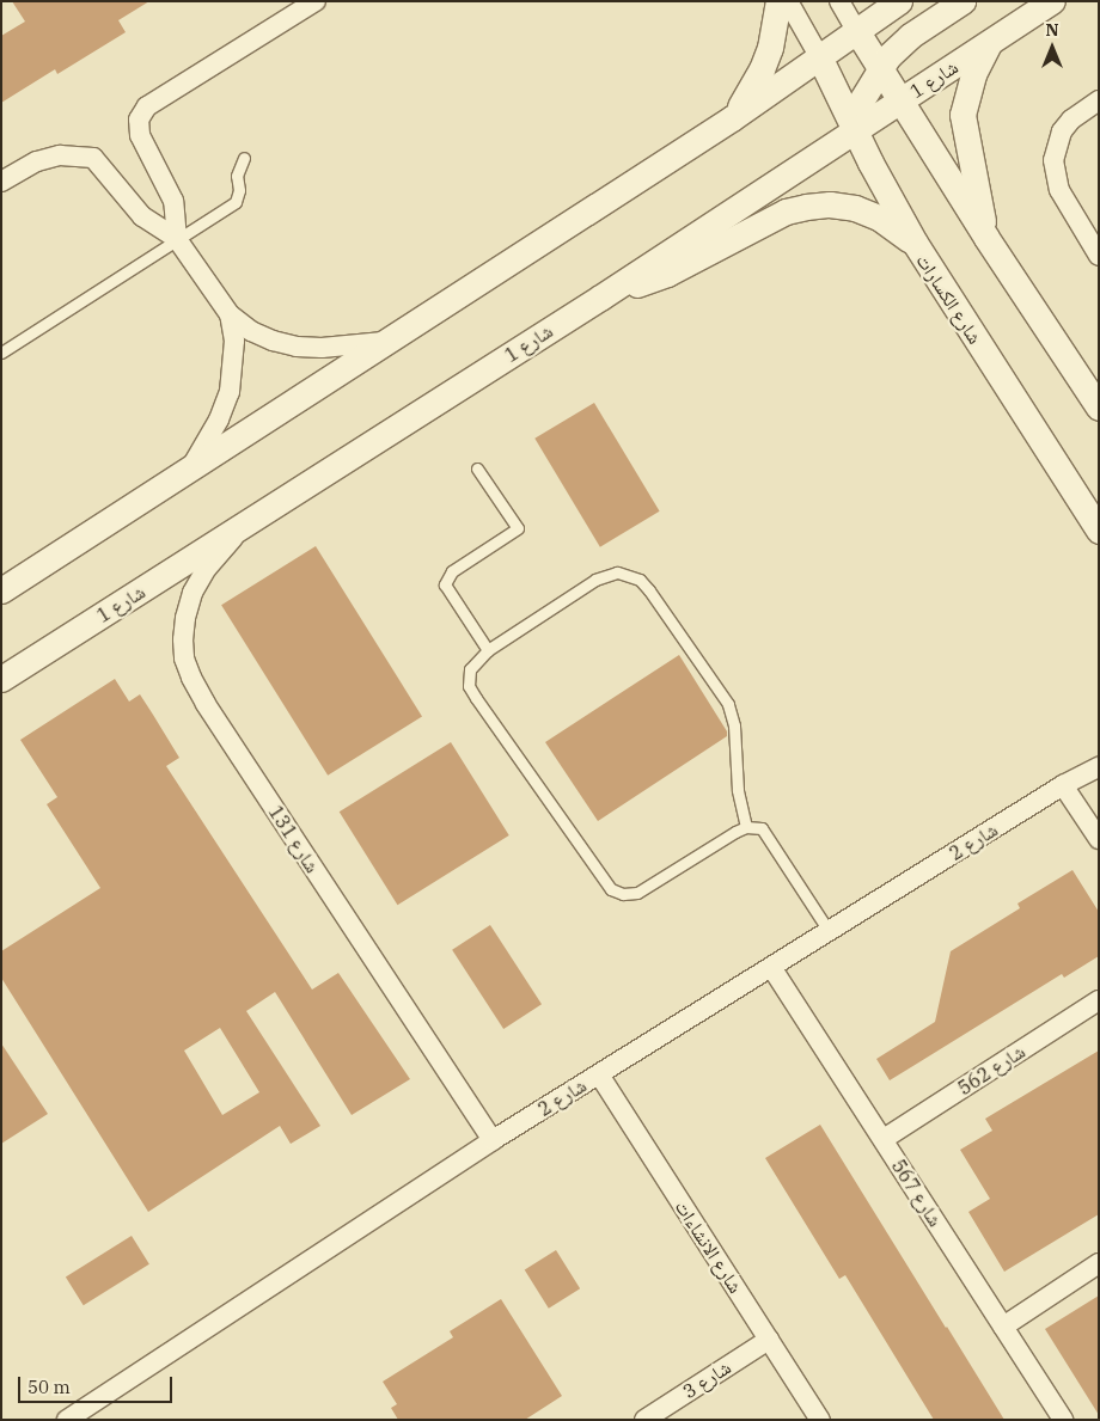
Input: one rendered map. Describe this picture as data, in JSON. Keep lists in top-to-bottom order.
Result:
{
  "streets": {
    "street": [
      "شارع 1",
      "شارع الكسارات",
      "شارع 131",
      "شارع 2",
      "شارع 562",
      "شارع 567",
      "شارع الانشاءات",
      "شارع 3"
    ]
  },
  "crossings": [
    ["شارع 1", "شارع الكسارات"],
    ["شارع 1", "شارع 131"],
    ["شارع 131", "شارع 2"],
    ["شارع 2", "شارع 567"],
    ["شارع 2", "شارع الانشاءات"],
    ["شارع 562", "شارع 567"],
    ["شارع الانشاءات", "شارع 3"]
  ],
  "scale_bar": "50 m",
  "north": "top"
}
